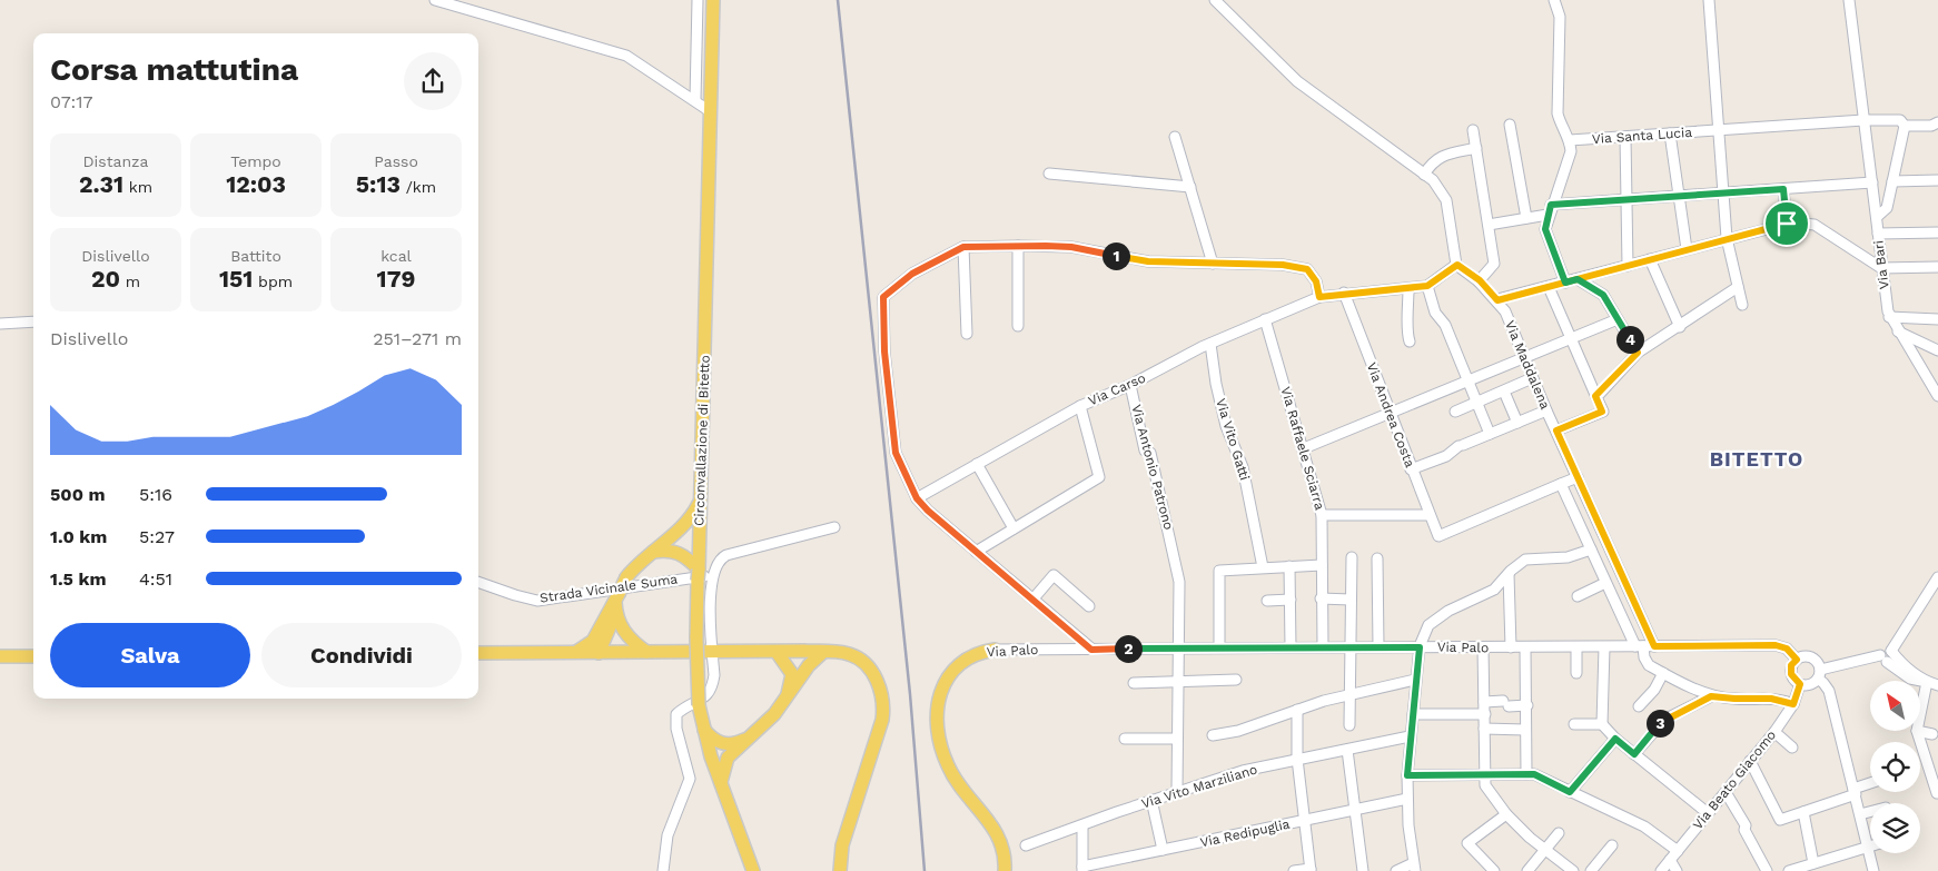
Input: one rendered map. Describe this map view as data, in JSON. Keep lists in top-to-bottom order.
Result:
{
  "streets": {
    "main road": ["Circonvallazione di Bitetto", "Via Palo"],
    "street": [
      "Via Santa Lucia",
      "Via Bari",
      "Via Maddalena",
      "Via Carso",
      "Via Andrea Costa",
      "Via Vito Gatti",
      "Via Raffaele Sciarra",
      "Via Antonio Patrono",
      "Strada Vicinale Suma",
      "Via Beato Giacomo",
      "Via Vito Marziliano",
      "Via Redipuglia"
    ]
  },
  "crossings": [
    ["Via Santa Lucia", "Via Bari"],
    ["Via Maddalena", "Via Palo"],
    ["Via Carso", "Via Andrea Costa"],
    ["Via Carso", "Via Vito Gatti"],
    ["Via Carso", "Via Raffaele Sciarra"],
    ["Via Carso", "Via Antonio Patrono"],
    ["Via Raffaele Sciarra", "Via Palo"],
    ["Via Antonio Patrono", "Via Palo"],
    ["Via Antonio Patrono", "Via Vito Marziliano"],
    ["Via Palo", "Via Beato Giacomo"]
  ],
  "districts": ["BITETTO"],
  "north": "top left",
  "page": {
    "heading": ["Corsa mattutina", "07:17"],
    "stats": [
      ["Distanza", "2.31 km"],
      ["Tempo", "12:03"],
      ["Passo", "5:13 /km"],
      ["Dislivello", "20 m"],
      ["Battito", "151 bpm"],
      ["kcal", "179"]
    ],
    "pins": [
      "1",
      "4",
      "2",
      "3"
    ],
    "chart": ["Dislivello", "251–271 m"],
    "list": [
      {
        "name": "500 m",
        "note": "5:16"
      },
      {
        "name": "1.0 km",
        "note": "5:27"
      },
      {
        "name": "1.5 km",
        "note": "4:51"
      }
    ],
    "buttons": ["Salva", "Condividi"]
  }
}
